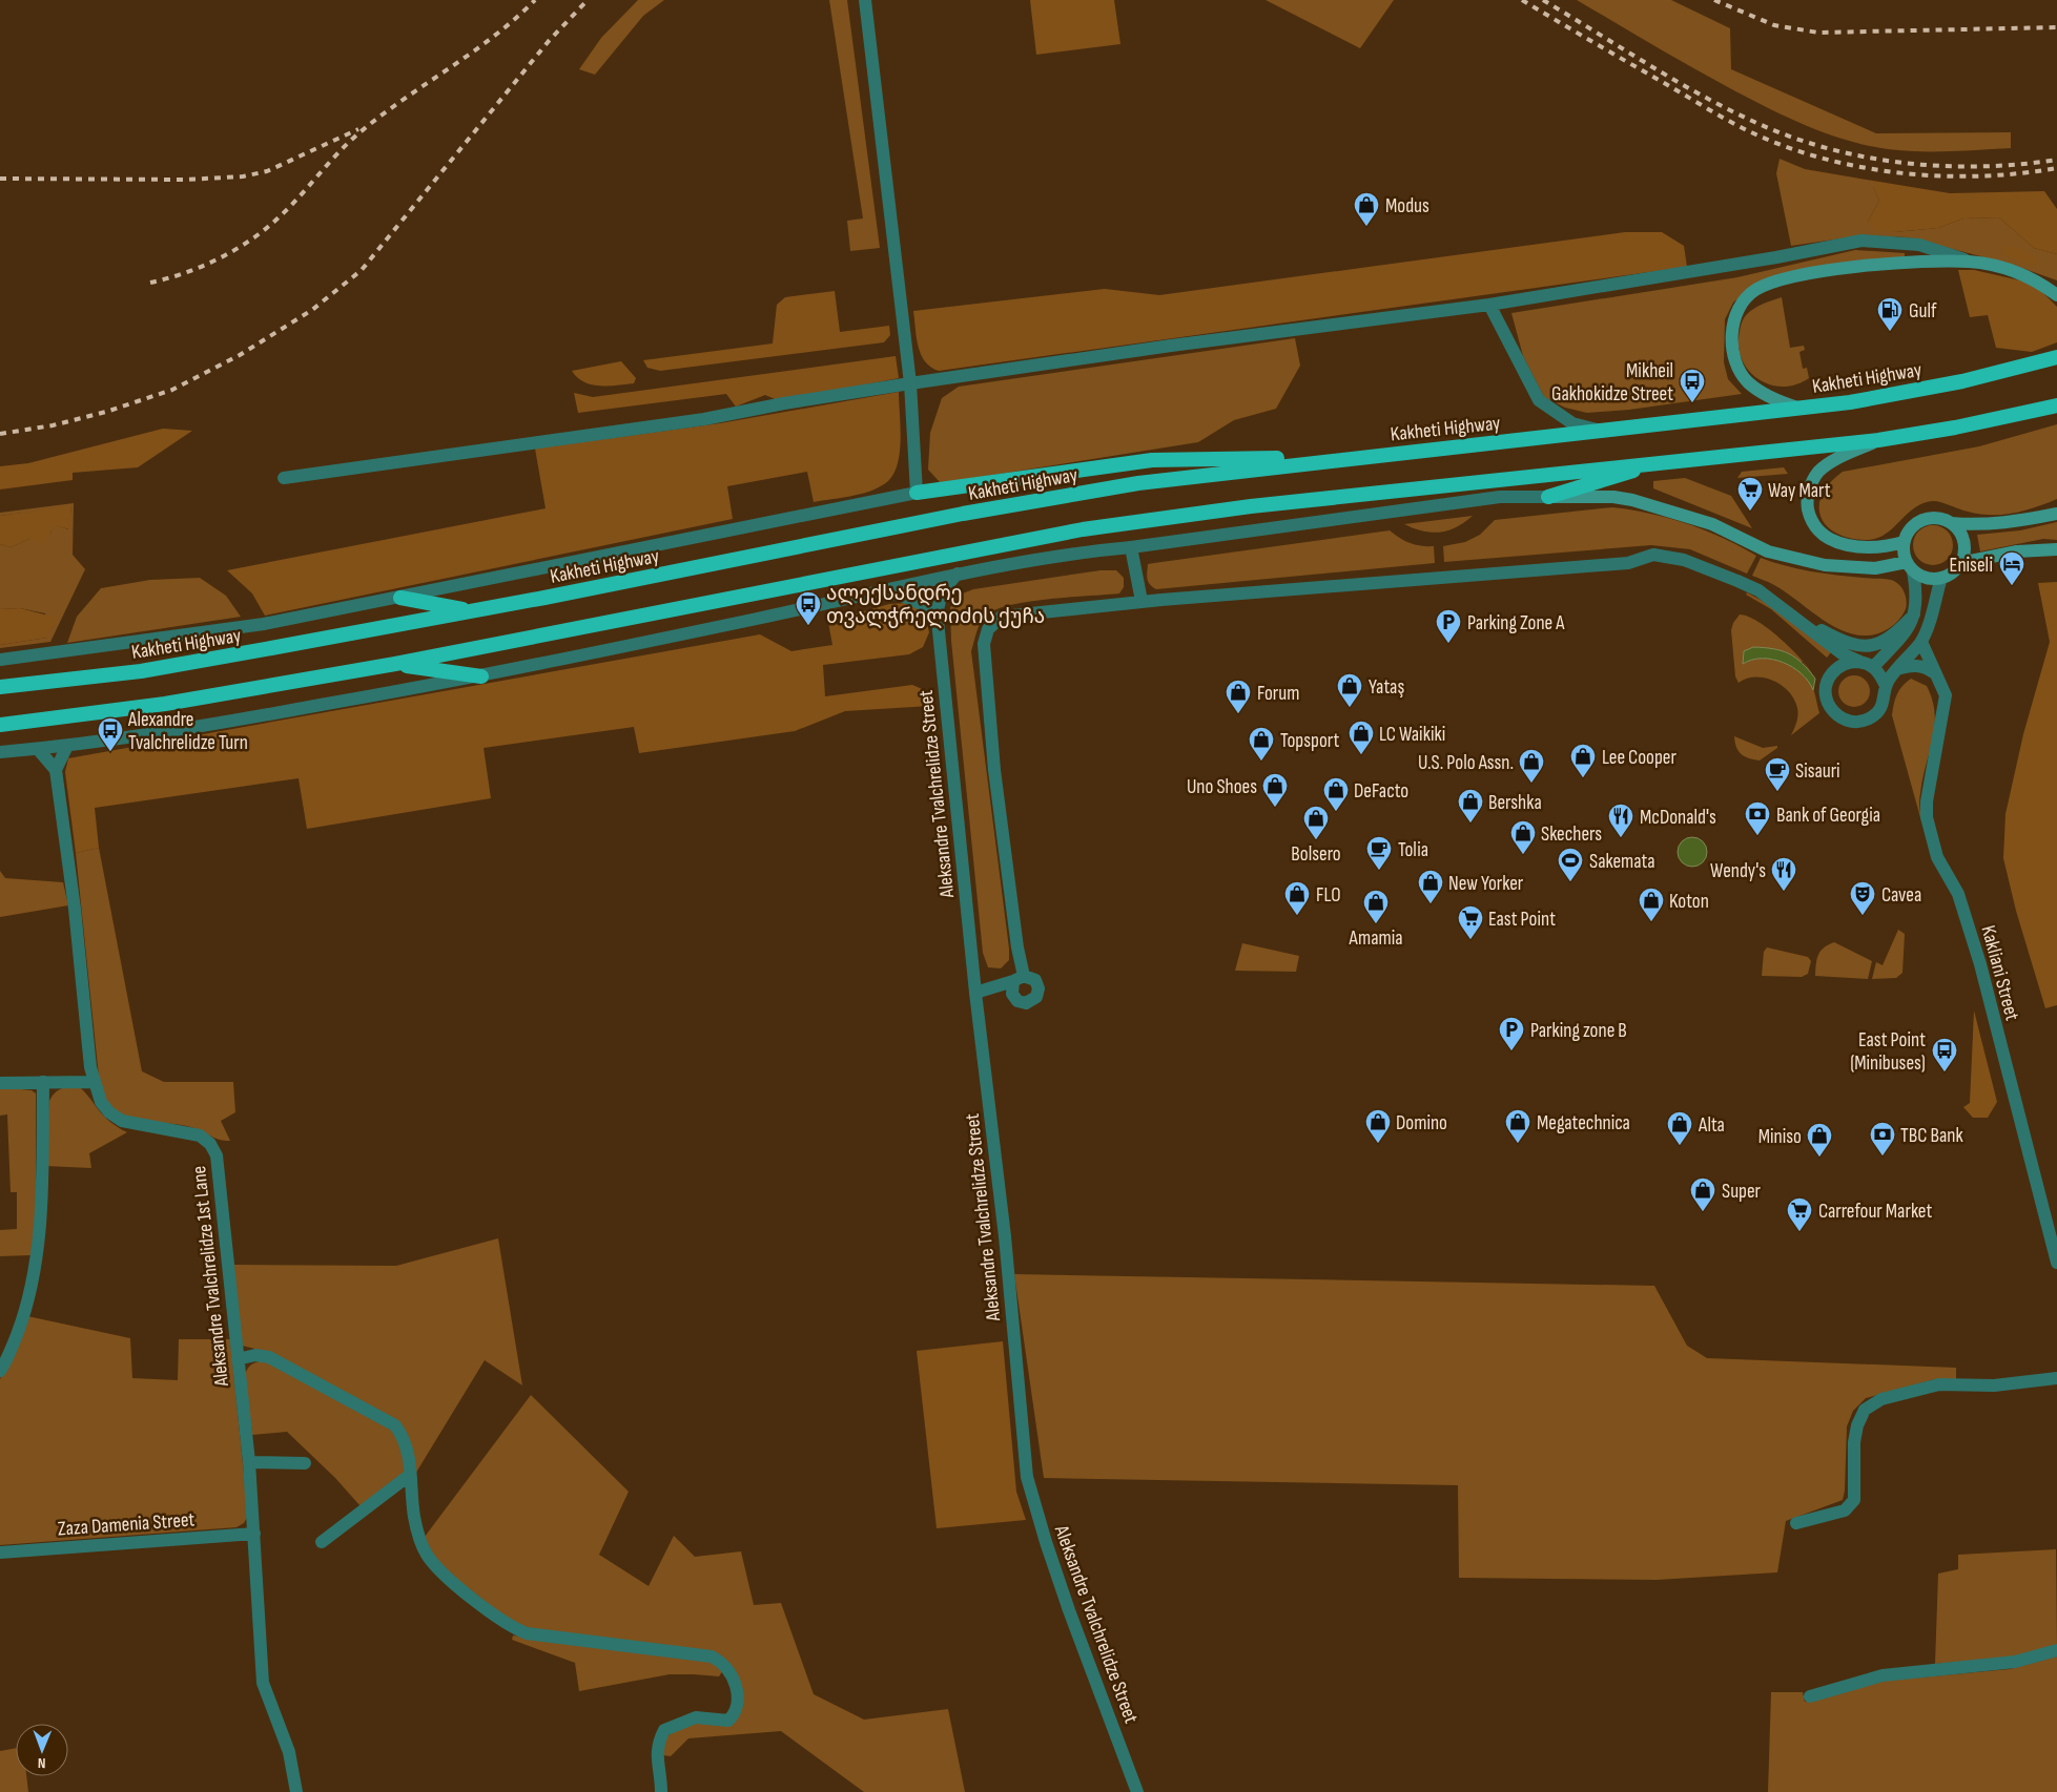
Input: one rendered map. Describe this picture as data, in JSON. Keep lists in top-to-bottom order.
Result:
{
  "streets": {
    "highway": ["Kakheti Highway"],
    "street": [
      "Aleksandre Tvalchrelidze Street",
      "Kakliani Street",
      "Aleksandre Tvalchrelidze 1st Lane",
      "Zaza Damenia Street"
    ]
  },
  "crossings": [
    ["Aleksandre Tvalchrelidze 1st Lane", "Zaza Damenia Street"]
  ],
  "places": {
    "shop": [
      "Modus",
      "Yataş",
      "Forum",
      "LC Waikiki",
      "Topsport",
      "Lee Cooper",
      "U.S. Polo Assn.",
      "Uno Shoes",
      "DeFacto",
      "Bershka",
      "Bolsero",
      "Skechers",
      "New Yorker",
      "FLO",
      "Koton",
      "Amamia",
      "Domino",
      "Megatechnica",
      "Alta",
      "Miniso",
      "Super"
    ],
    "fuel station": ["Gulf"],
    "bus stop": [
      "Mikheil Gakhokidze Street",
      "ალექსანდრე თვალჭრელიძის ქუჩა",
      "Alexandre Tvalchrelidze Turn",
      "East Point (Minibuses)"
    ],
    "supermarket": ["Way Mart", "East Point", "Carrefour Market"],
    "hotel": ["Eniseli"],
    "parking": ["Parking Zone A", "Parking zone B"],
    "cafe": ["Sisauri", "Tolia"],
    "bank": ["Bank of Georgia", "TBC Bank"],
    "restaurant": ["McDonald's", "Wendy's"],
    "sports": ["Sakemata"],
    "theatre": ["Cavea"]
  },
  "north": "bottom"
}
